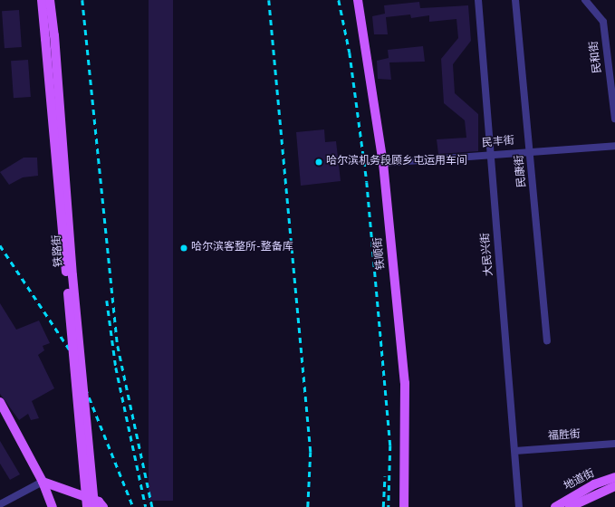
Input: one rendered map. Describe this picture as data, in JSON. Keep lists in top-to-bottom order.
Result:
{
  "streets": {
    "main road": ["铁路街", "铁顺街", "地道街"],
    "street": [
      "民和街",
      "民丰街",
      "民康街",
      "大民兴街",
      "福胜街"
    ]
  },
  "crossings": [
    ["民丰街", "民康街"],
    ["民丰街", "铁顺街"],
    ["民丰街", "大民兴街"],
    ["大民兴街", "福胜街"]
  ],
  "places": ["哈尔滨机务段顾乡屯运用车间", "哈尔滨客整所-整备库"]
}
